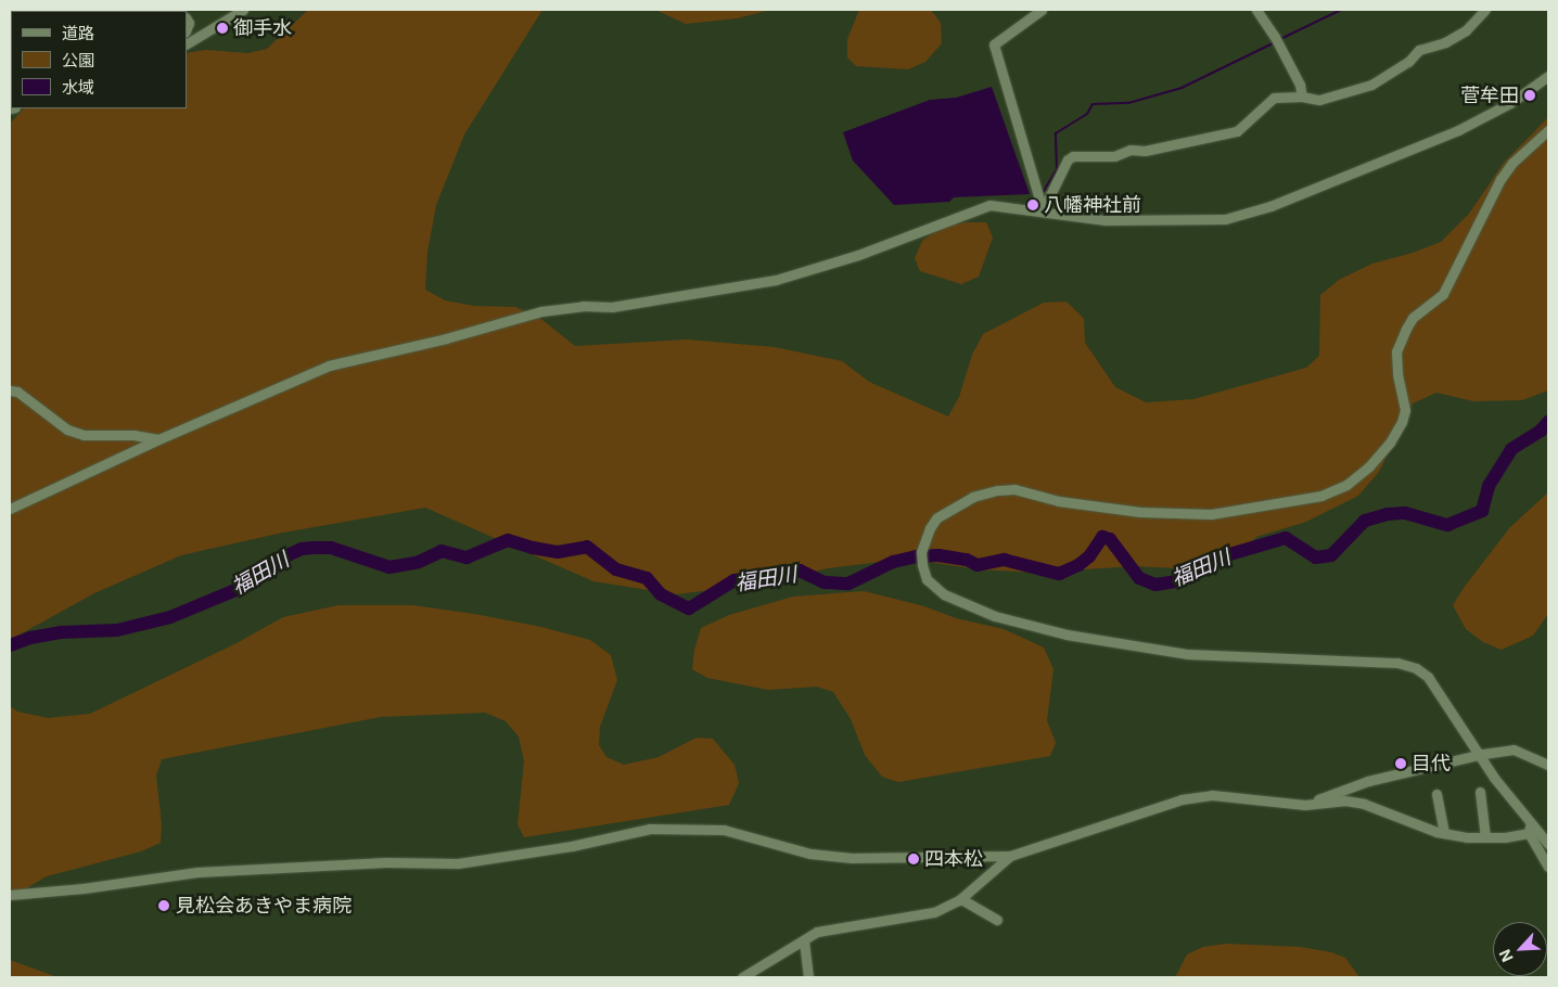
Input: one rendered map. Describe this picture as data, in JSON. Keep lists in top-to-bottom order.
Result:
{
  "water": ["福田川"],
  "places": [
    "御手水",
    "菅牟田",
    "八幡神社前",
    "目代",
    "四本松",
    "見松会あきやま病院"
  ],
  "legend": ["道路", "公園", "水域"],
  "north": "bottom left"
}
